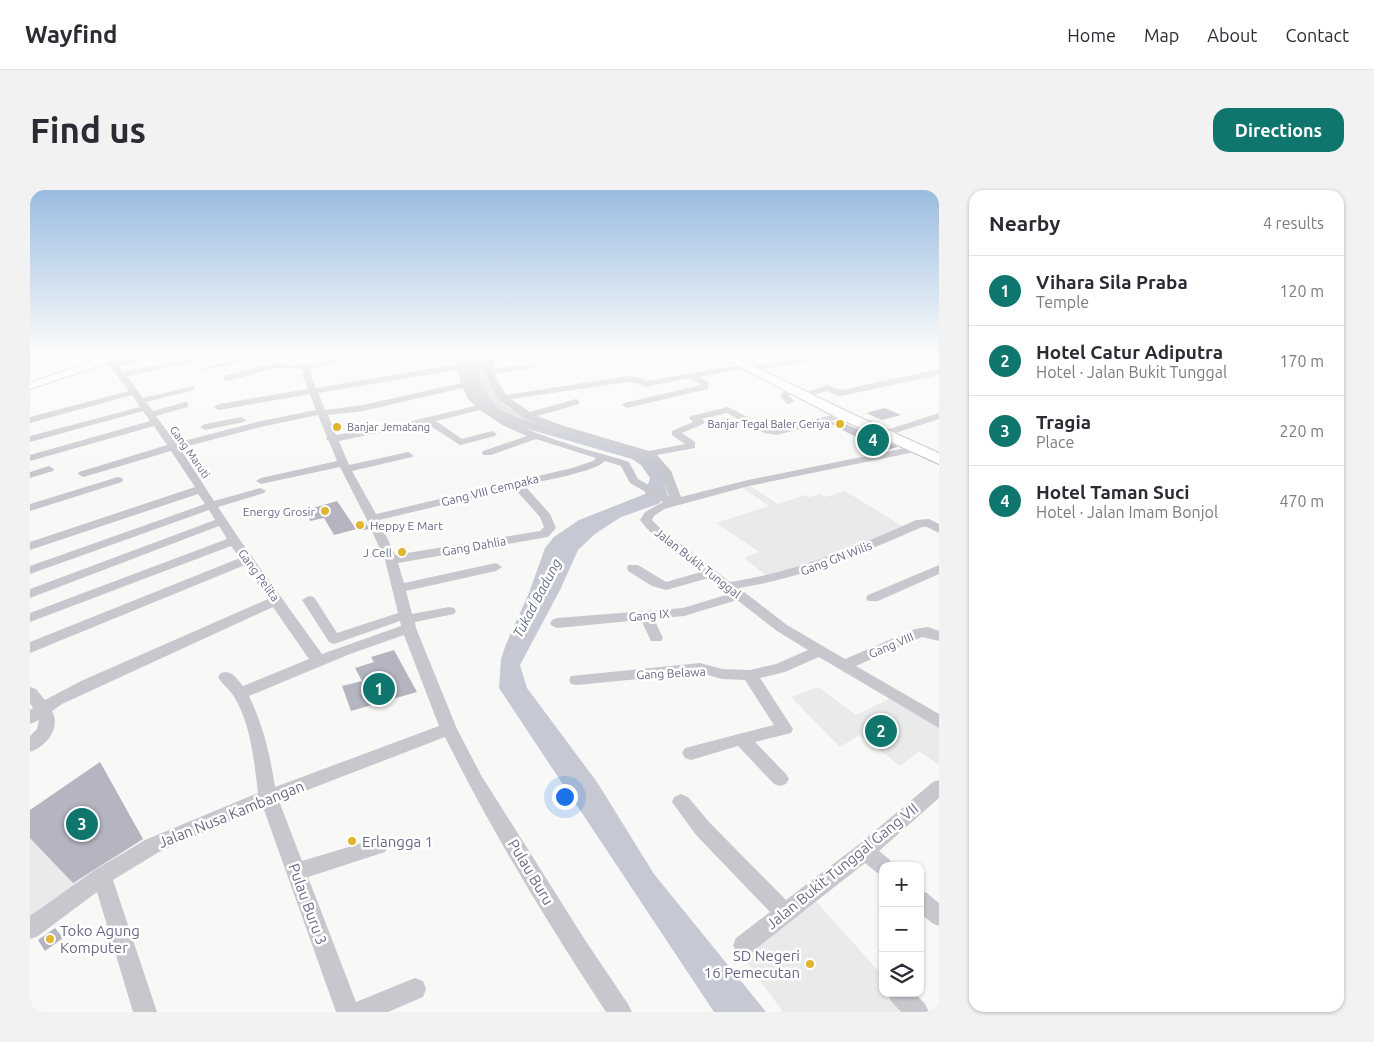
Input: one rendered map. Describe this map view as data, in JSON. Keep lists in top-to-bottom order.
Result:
{
  "streets": {
    "street": [
      "Gang Maruti",
      "Gang VIII Cempaka",
      "Gang Dahlia",
      "Gang GN Wilis",
      "Jalan Bukit Tunggal",
      "Gang Pelita",
      "Gang IX",
      "Gang VIII",
      "Gang Belawa",
      "Jalan Nusa Kambangan",
      "Jalan Bukit Tunggal Gang VII",
      "Pulau Buru",
      "Pulau Buru 3"
    ]
  },
  "crossings": [
    ["Gang Maruti", "Gang Pelita"],
    ["Gang VIII Cempaka", "Gang Dahlia"],
    ["Gang GN Wilis", "Jalan Bukit Tunggal"],
    ["Gang GN Wilis", "Gang IX"],
    ["Jalan Bukit Tunggal", "Gang IX"],
    ["Jalan Bukit Tunggal", "Gang VIII"],
    ["Jalan Bukit Tunggal", "Gang Belawa"],
    ["Jalan Nusa Kambangan", "Pulau Buru"],
    ["Jalan Nusa Kambangan", "Pulau Buru 3"]
  ],
  "water": ["Tukad Badung"],
  "places": [
    "Banjar Tegal Baler Geriya",
    "Banjar Jematang",
    "Energy Grosir",
    "Heppy E Mart",
    "J Cell",
    "Erlangga 1",
    "Toko Agung Komputer",
    "SD Negeri 16 Pemecutan"
  ],
  "page": {
    "header": "Wayfind",
    "nav": [
      "Home",
      "Map",
      "About",
      "Contact"
    ],
    "buttons": "Directions",
    "title": "Find us",
    "heading": ["Nearby", "4 results"],
    "list": [
      {
        "mark": "1",
        "name": "Vihara Sila Praba",
        "note": "Temple",
        "value": "120 m"
      },
      {
        "mark": "2",
        "name": "Hotel Catur Adiputra",
        "note": "Hotel · Jalan Bukit Tunggal",
        "value": "170 m"
      },
      {
        "mark": "3",
        "name": "Tragia",
        "note": "Place",
        "value": "220 m"
      },
      {
        "mark": "4",
        "name": "Hotel Taman Suci",
        "note": "Hotel · Jalan Imam Bonjol",
        "value": "470 m"
      }
    ],
    "pins": [
      "4",
      "1",
      "2",
      "3"
    ],
    "map_buttons": ["+", "−"]
  }
}
